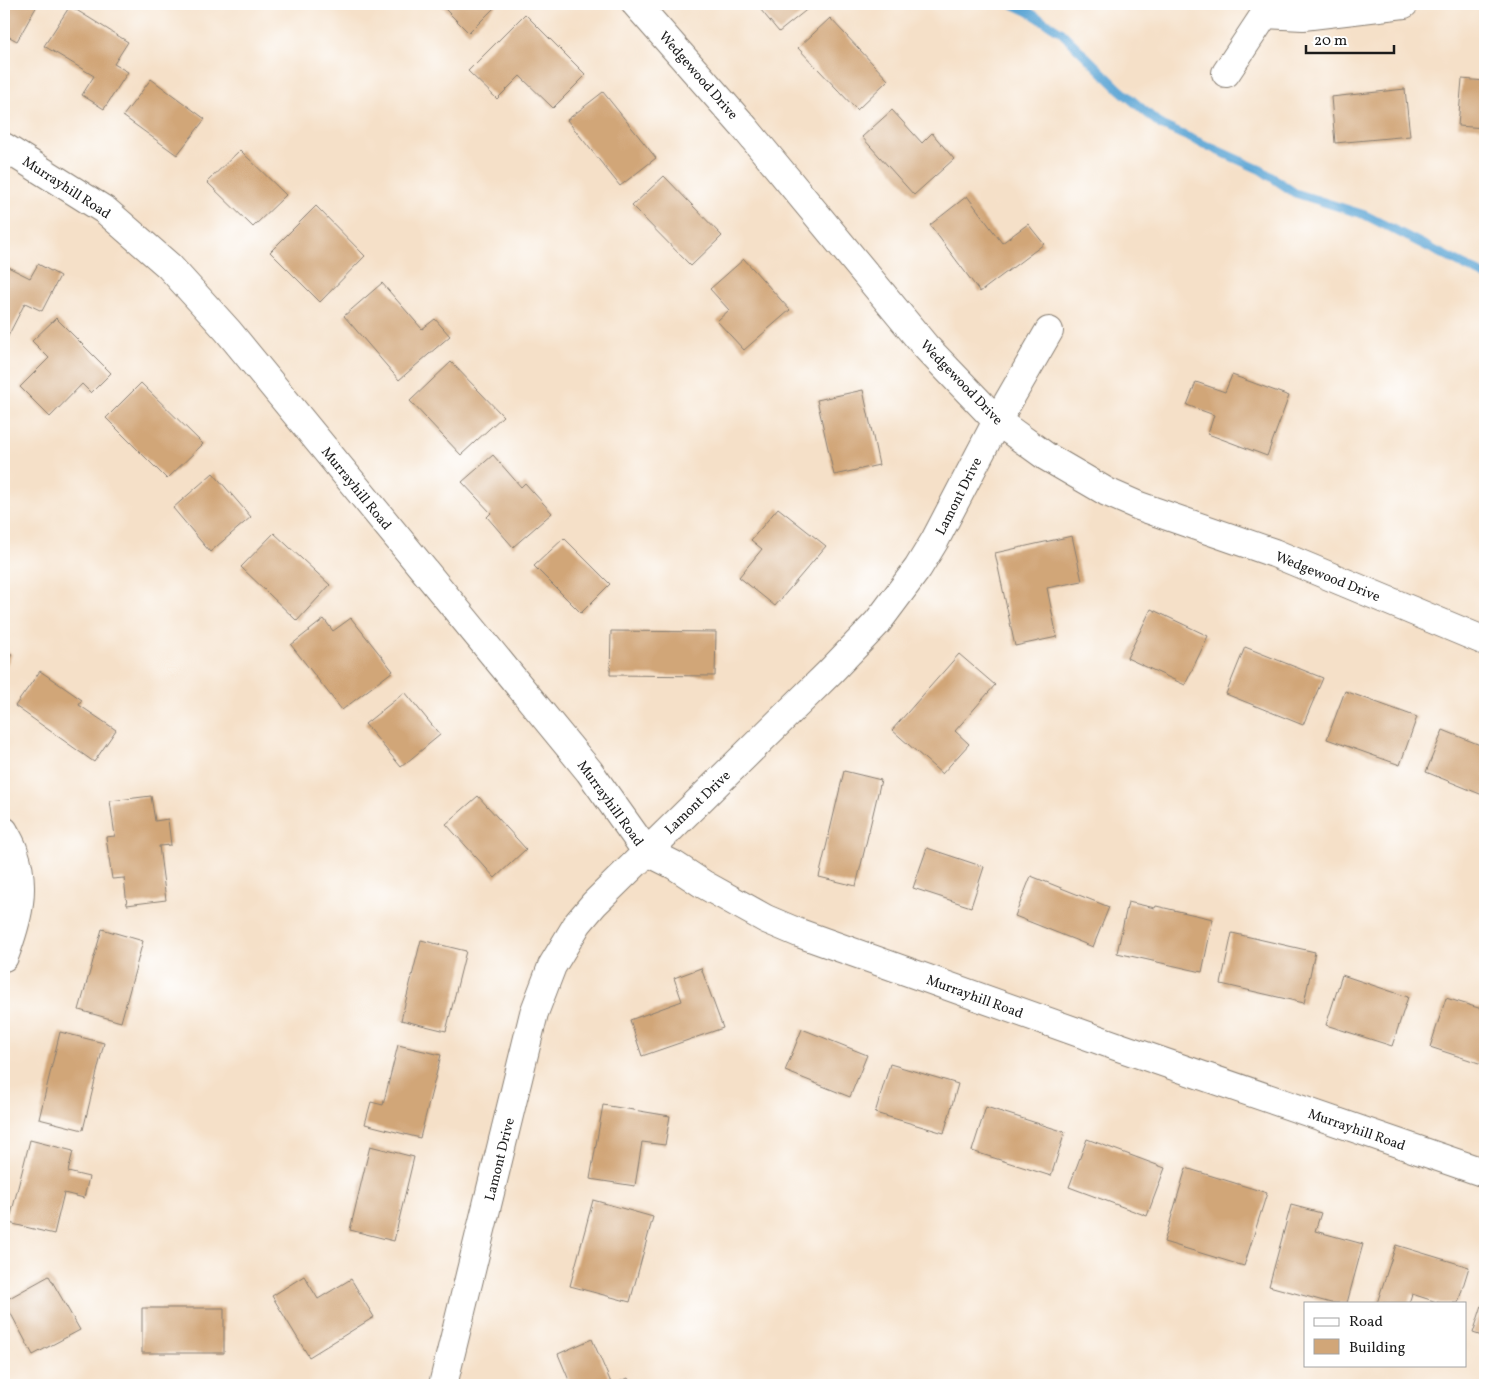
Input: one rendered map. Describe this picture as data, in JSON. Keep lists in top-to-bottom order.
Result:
{
  "streets": {
    "street": ["Wedgewood Drive", "Murrayhill Road", "Lamont Drive"]
  },
  "crossings": [
    ["Wedgewood Drive", "Lamont Drive"],
    ["Murrayhill Road", "Lamont Drive"]
  ],
  "legend": ["Road", "Building"],
  "scale_bar": "20 m"
}
